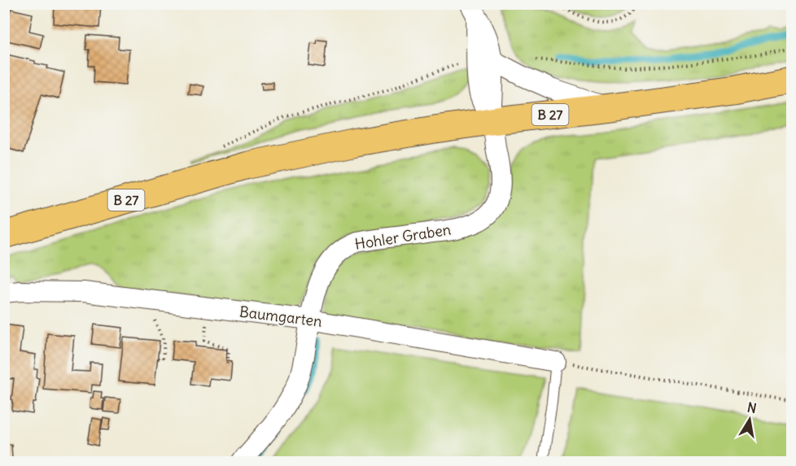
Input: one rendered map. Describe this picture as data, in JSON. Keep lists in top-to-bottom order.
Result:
{
  "streets": {
    "main road": ["B 27"],
    "street": ["Hohler Graben", "Baumgarten"]
  },
  "crossings": [
    ["B 27", "Hohler Graben"],
    ["Hohler Graben", "Baumgarten"]
  ],
  "north": "top"
}
